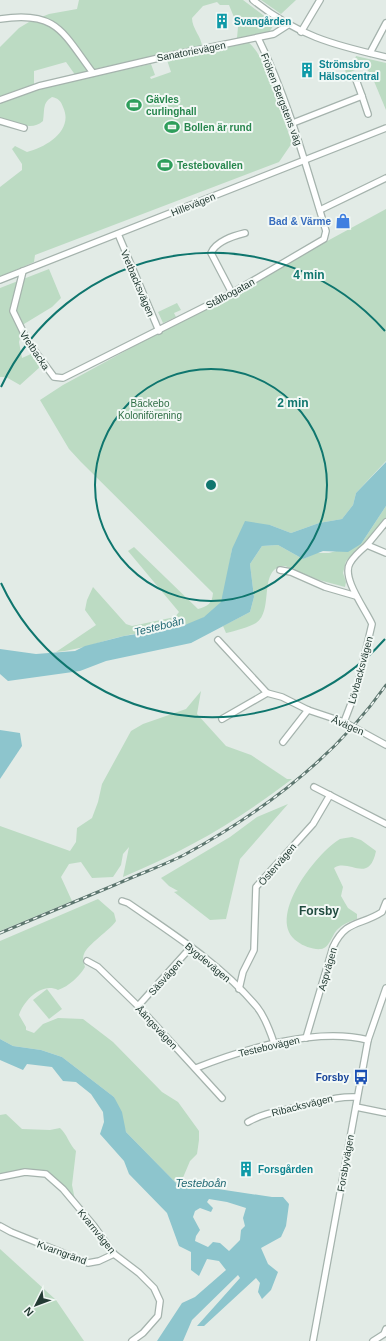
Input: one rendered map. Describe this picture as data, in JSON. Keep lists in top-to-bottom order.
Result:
{
  "streets": {
    "street": [
      "Sanatorievägen",
      "Fröken Bergstens väg",
      "Hillevägen",
      "Vretbacksvägen",
      "Stålbogatan",
      "Vretbacka",
      "Lövbacksvägen",
      "Åvägen",
      "Östervägen",
      "Bygdevägen",
      "Aspvägen",
      "Säsvägen",
      "Åängsvägen",
      "Testebovägen",
      "Ribacksvägen",
      "Forsbyvägen",
      "Kvarnvägen",
      "Kvarngränd"
    ]
  },
  "crossings": [
    ["Sanatorievägen", "Fröken Bergstens väg"],
    ["Fröken Bergstens väg", "Hillevägen"],
    ["Fröken Bergstens väg", "Stålbogatan"],
    ["Hillevägen", "Vretbacksvägen"],
    ["Hillevägen", "Stålbogatan"],
    ["Hillevägen", "Vretbacka"],
    ["Vretbacksvägen", "Stålbogatan"],
    ["Stålbogatan", "Vretbacka"],
    ["Lövbacksvägen", "Åvägen"],
    ["Östervägen", "Bygdevägen"],
    ["Bygdevägen", "Säsvägen"],
    ["Bygdevägen", "Testebovägen"],
    ["Aspvägen", "Testebovägen"],
    ["Säsvägen", "Åängsvägen"],
    ["Åängsvägen", "Testebovägen"],
    ["Testebovägen", "Forsbyvägen"],
    ["Ribacksvägen", "Forsbyvägen"],
    ["Kvarnvägen", "Kvarngränd"]
  ],
  "districts": ["Forsby"],
  "water": ["Testeboån"],
  "parks": ["Bäckebo Koloniförening"],
  "places": {
    "building": ["Svangården", "Strömsbro Hälsocentral", "Forsgården"],
    "sports": ["Gävles curlinghall", "Bollen är rund", "Testebovallen"],
    "shop": ["Bad & Värme"],
    "bus stop": ["Forsby"]
  },
  "north": "bottom left",
  "rings": ["4 min", "2 min"]
}
